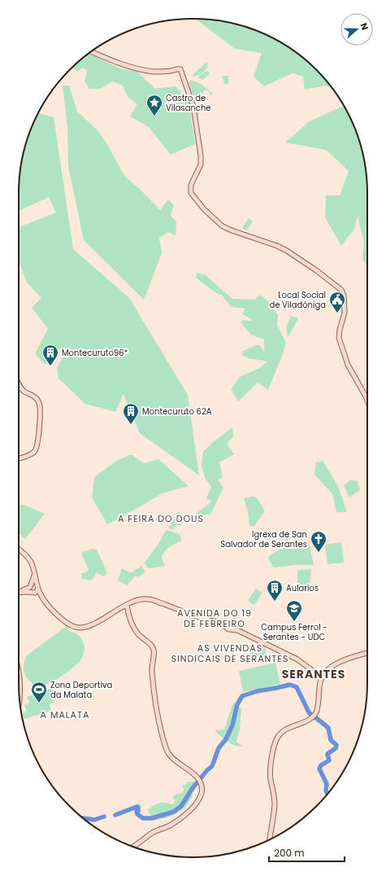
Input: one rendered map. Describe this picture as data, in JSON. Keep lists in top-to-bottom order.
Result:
{
  "districts": [
    "A FEIRA DO DOUS",
    "AVENIDA DO 19 DE FEBREIRO",
    "AS VIVENDAS SINDICAIS DE SERANTES",
    "SERANTES",
    "A MALATA"
  ],
  "places": {
    "place": ["Castro de Vilasanche"],
    "public building": ["Local Social de Viladóniga"],
    "building": ["Montecuruto96*", "Montecuruto 62A", "Aularios"],
    "church": ["Igrexa de San Salvador de Serantes"],
    "school or university": ["Campus Ferrol - Serantes - UDC"],
    "sports": ["Zona Deportiva da Malata"]
  },
  "scale_bar": "200 m",
  "north": "right"
}
